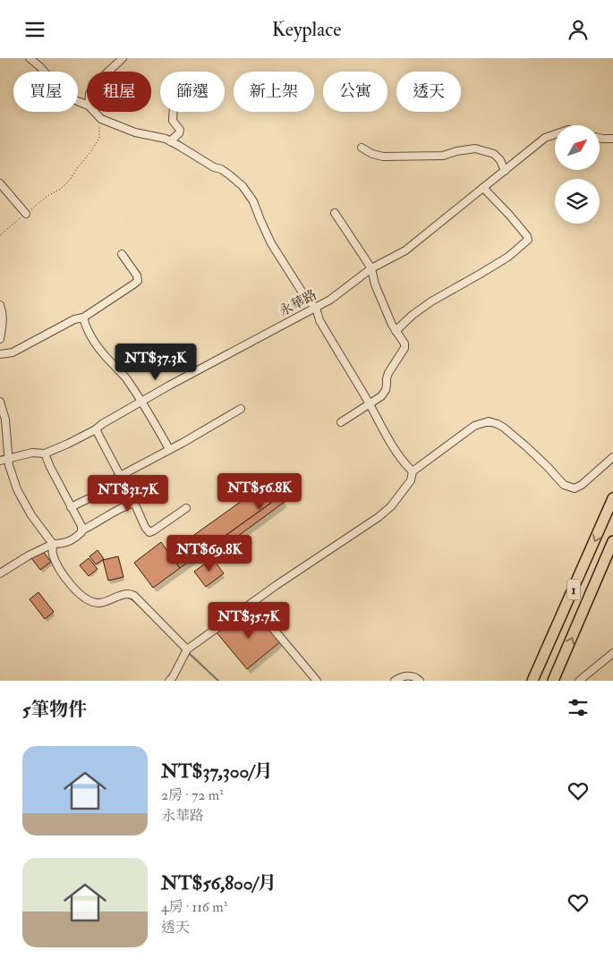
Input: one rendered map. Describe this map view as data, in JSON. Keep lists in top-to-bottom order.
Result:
{
  "streets": {
    "highway": ["1"],
    "street": ["永華路"]
  },
  "north": "top right",
  "page": {
    "header": "Keyplace",
    "chip": [
      "買屋",
      "租屋",
      "篩選",
      "新上架",
      "公寓",
      "透天"
    ],
    "price": [
      "NT$37.3K",
      "NT$56.8K",
      "NT$31.7K",
      "NT$69.8K",
      "NT$35.7K"
    ],
    "heading": "5筆物件",
    "list": [
      {
        "name": "NT$37,300/月",
        "note": "2房 · 72 m² · 永華路"
      },
      {
        "name": "NT$56,800/月",
        "note": "4房 · 116 m² · 透天"
      }
    ]
  }
}
